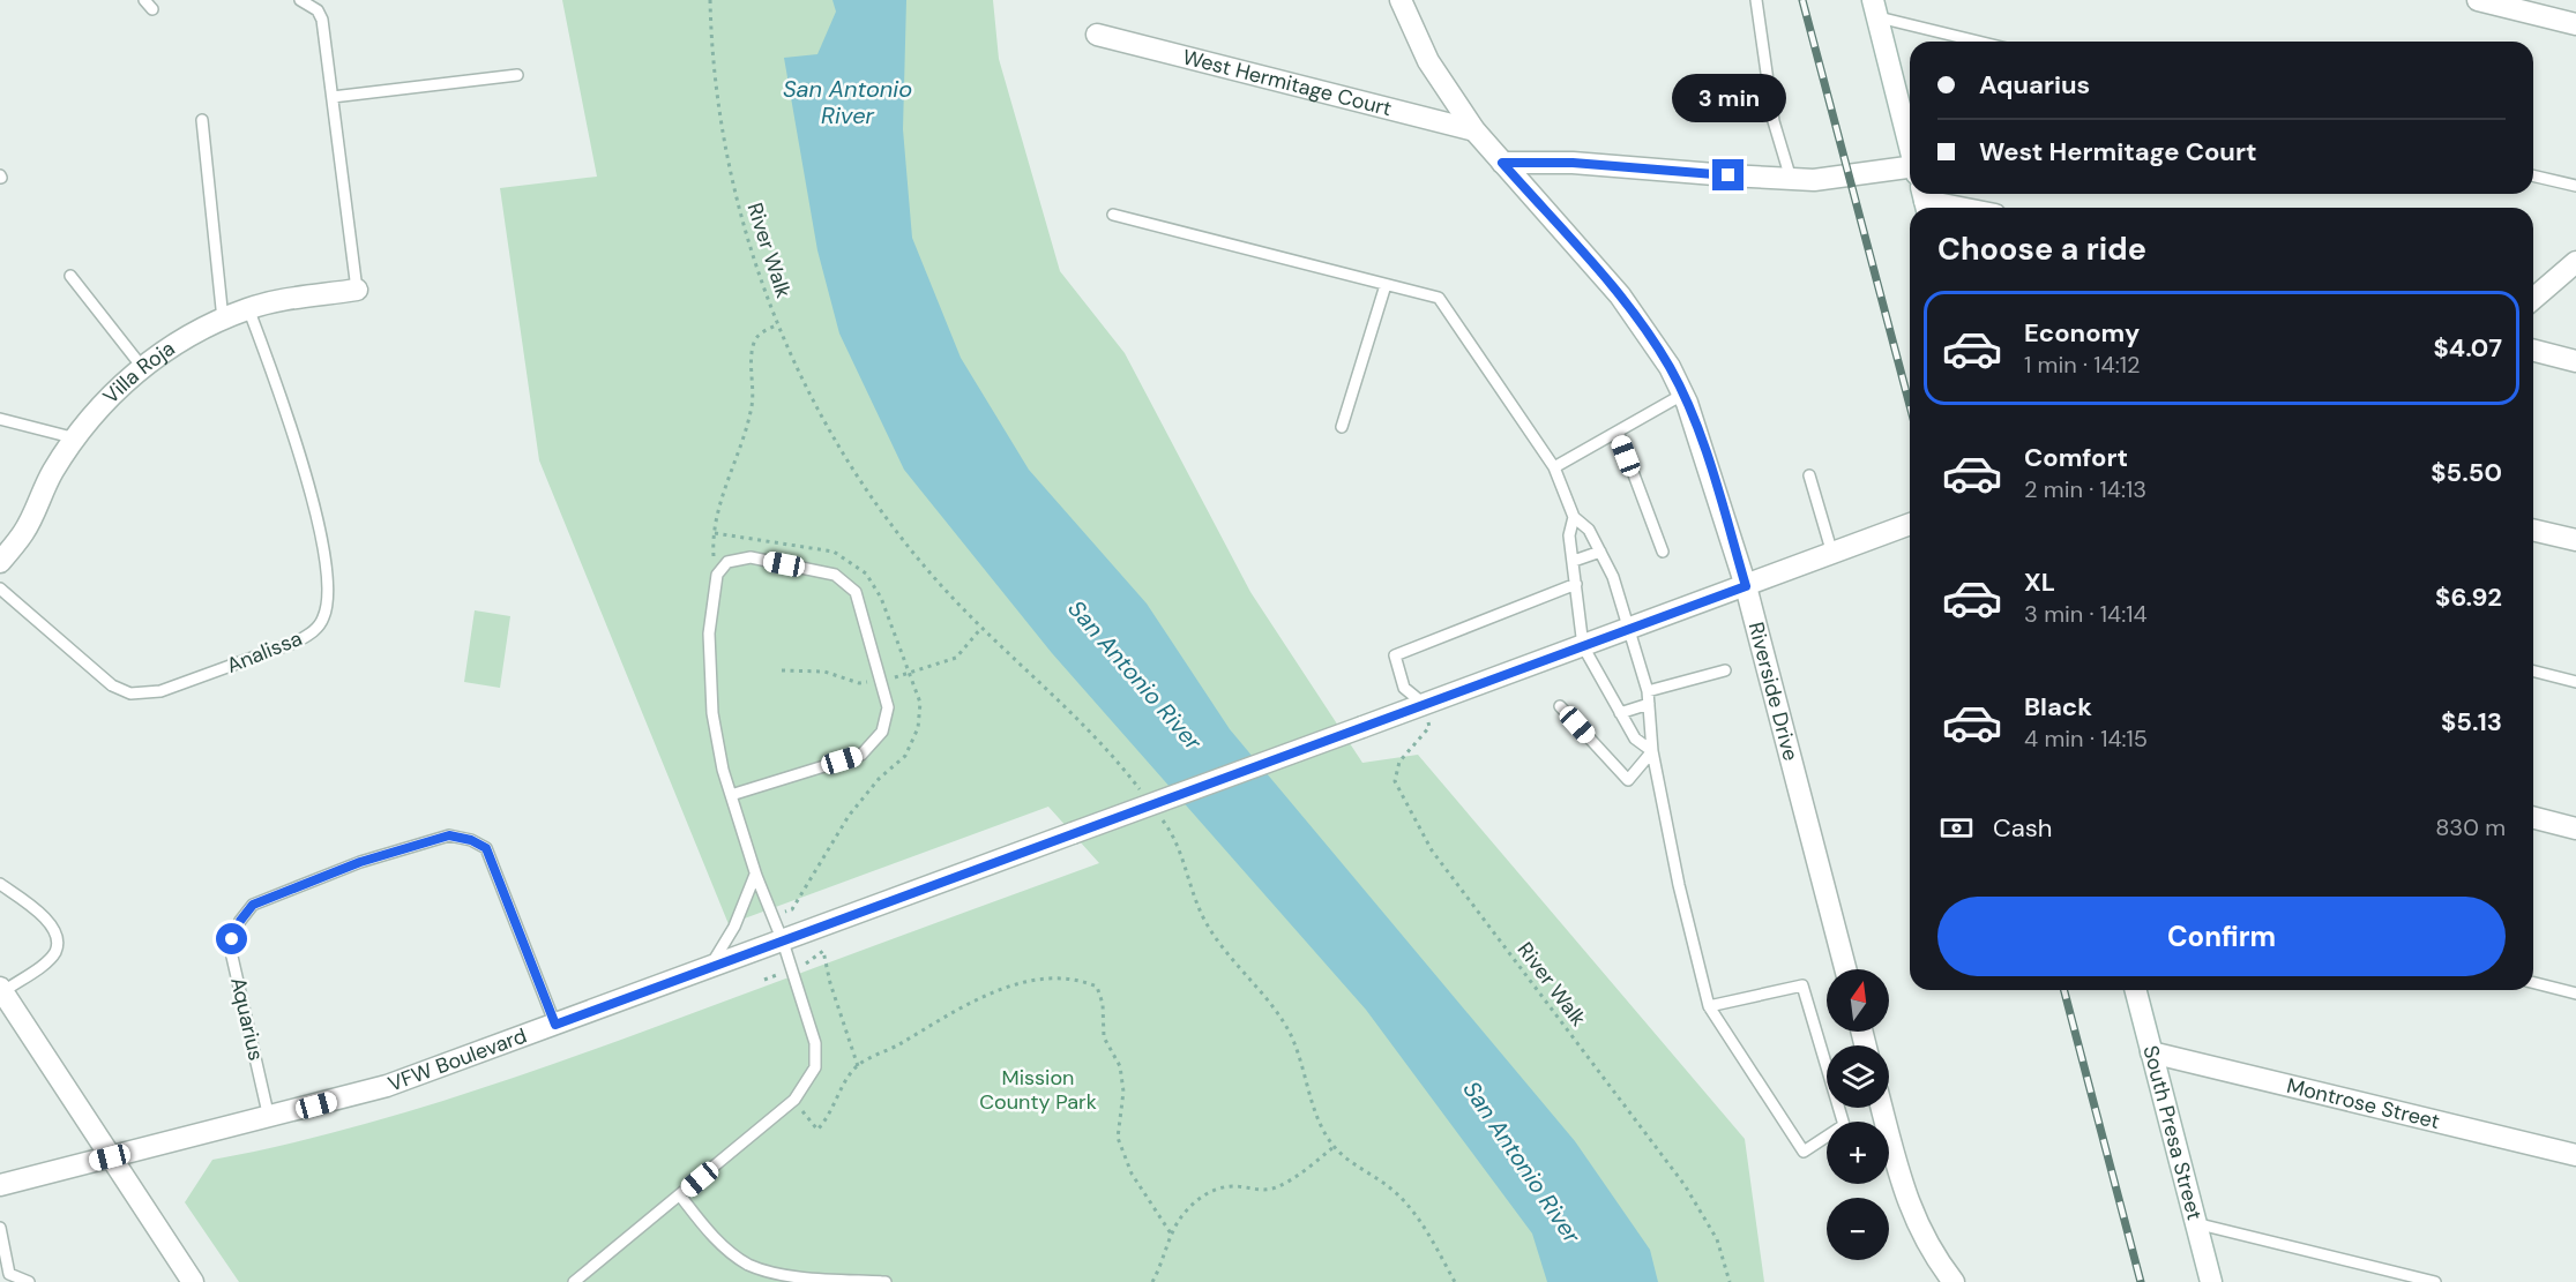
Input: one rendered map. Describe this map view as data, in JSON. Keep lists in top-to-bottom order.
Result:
{
  "streets": {
    "street": [
      "West Hermitage Court",
      "Villa Roja",
      "Riverside Drive",
      "VFW Boulevard",
      "Montrose Street",
      "South Presa Street"
    ],
    "lane": ["Analissa", "Aquarius"],
    "path": ["River Walk"]
  },
  "crossings": [
    ["West Hermitage Court", "Riverside Drive"],
    ["River Walk", "VFW Boulevard"],
    ["Villa Roja", "Analissa"],
    ["Riverside Drive", "VFW Boulevard"],
    ["Aquarius", "VFW Boulevard"],
    ["Montrose Street", "South Presa Street"]
  ],
  "water": ["San Antonio River"],
  "parks": ["Mission County Park"],
  "north": "top",
  "page": {
    "banner": ["Aquarius", "West Hermitage Court"],
    "bubble": "3 min",
    "heading": "Choose a ride",
    "list": [
      {
        "name": "Economy",
        "note": "1 min · 14:12",
        "value": "$4.07"
      },
      {
        "name": "Comfort",
        "note": "2 min · 14:13",
        "value": "$5.50"
      },
      {
        "name": "XL",
        "note": "3 min · 14:14",
        "value": "$6.92"
      },
      {
        "name": "Black",
        "note": "4 min · 14:15",
        "value": "$5.13"
      }
    ],
    "pay": ["Cash", "830 m"],
    "buttons": "Confirm",
    "map_buttons": ["+", "−"]
  }
}
